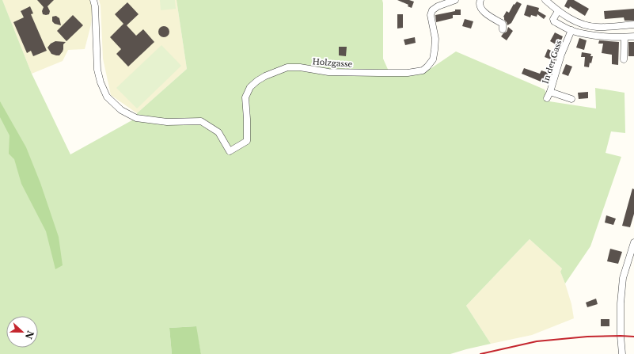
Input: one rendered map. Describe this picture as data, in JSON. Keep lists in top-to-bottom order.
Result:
{
  "streets": {
    "street": ["In der Gass", "Holzgasse"]
  },
  "north": "right"
}
